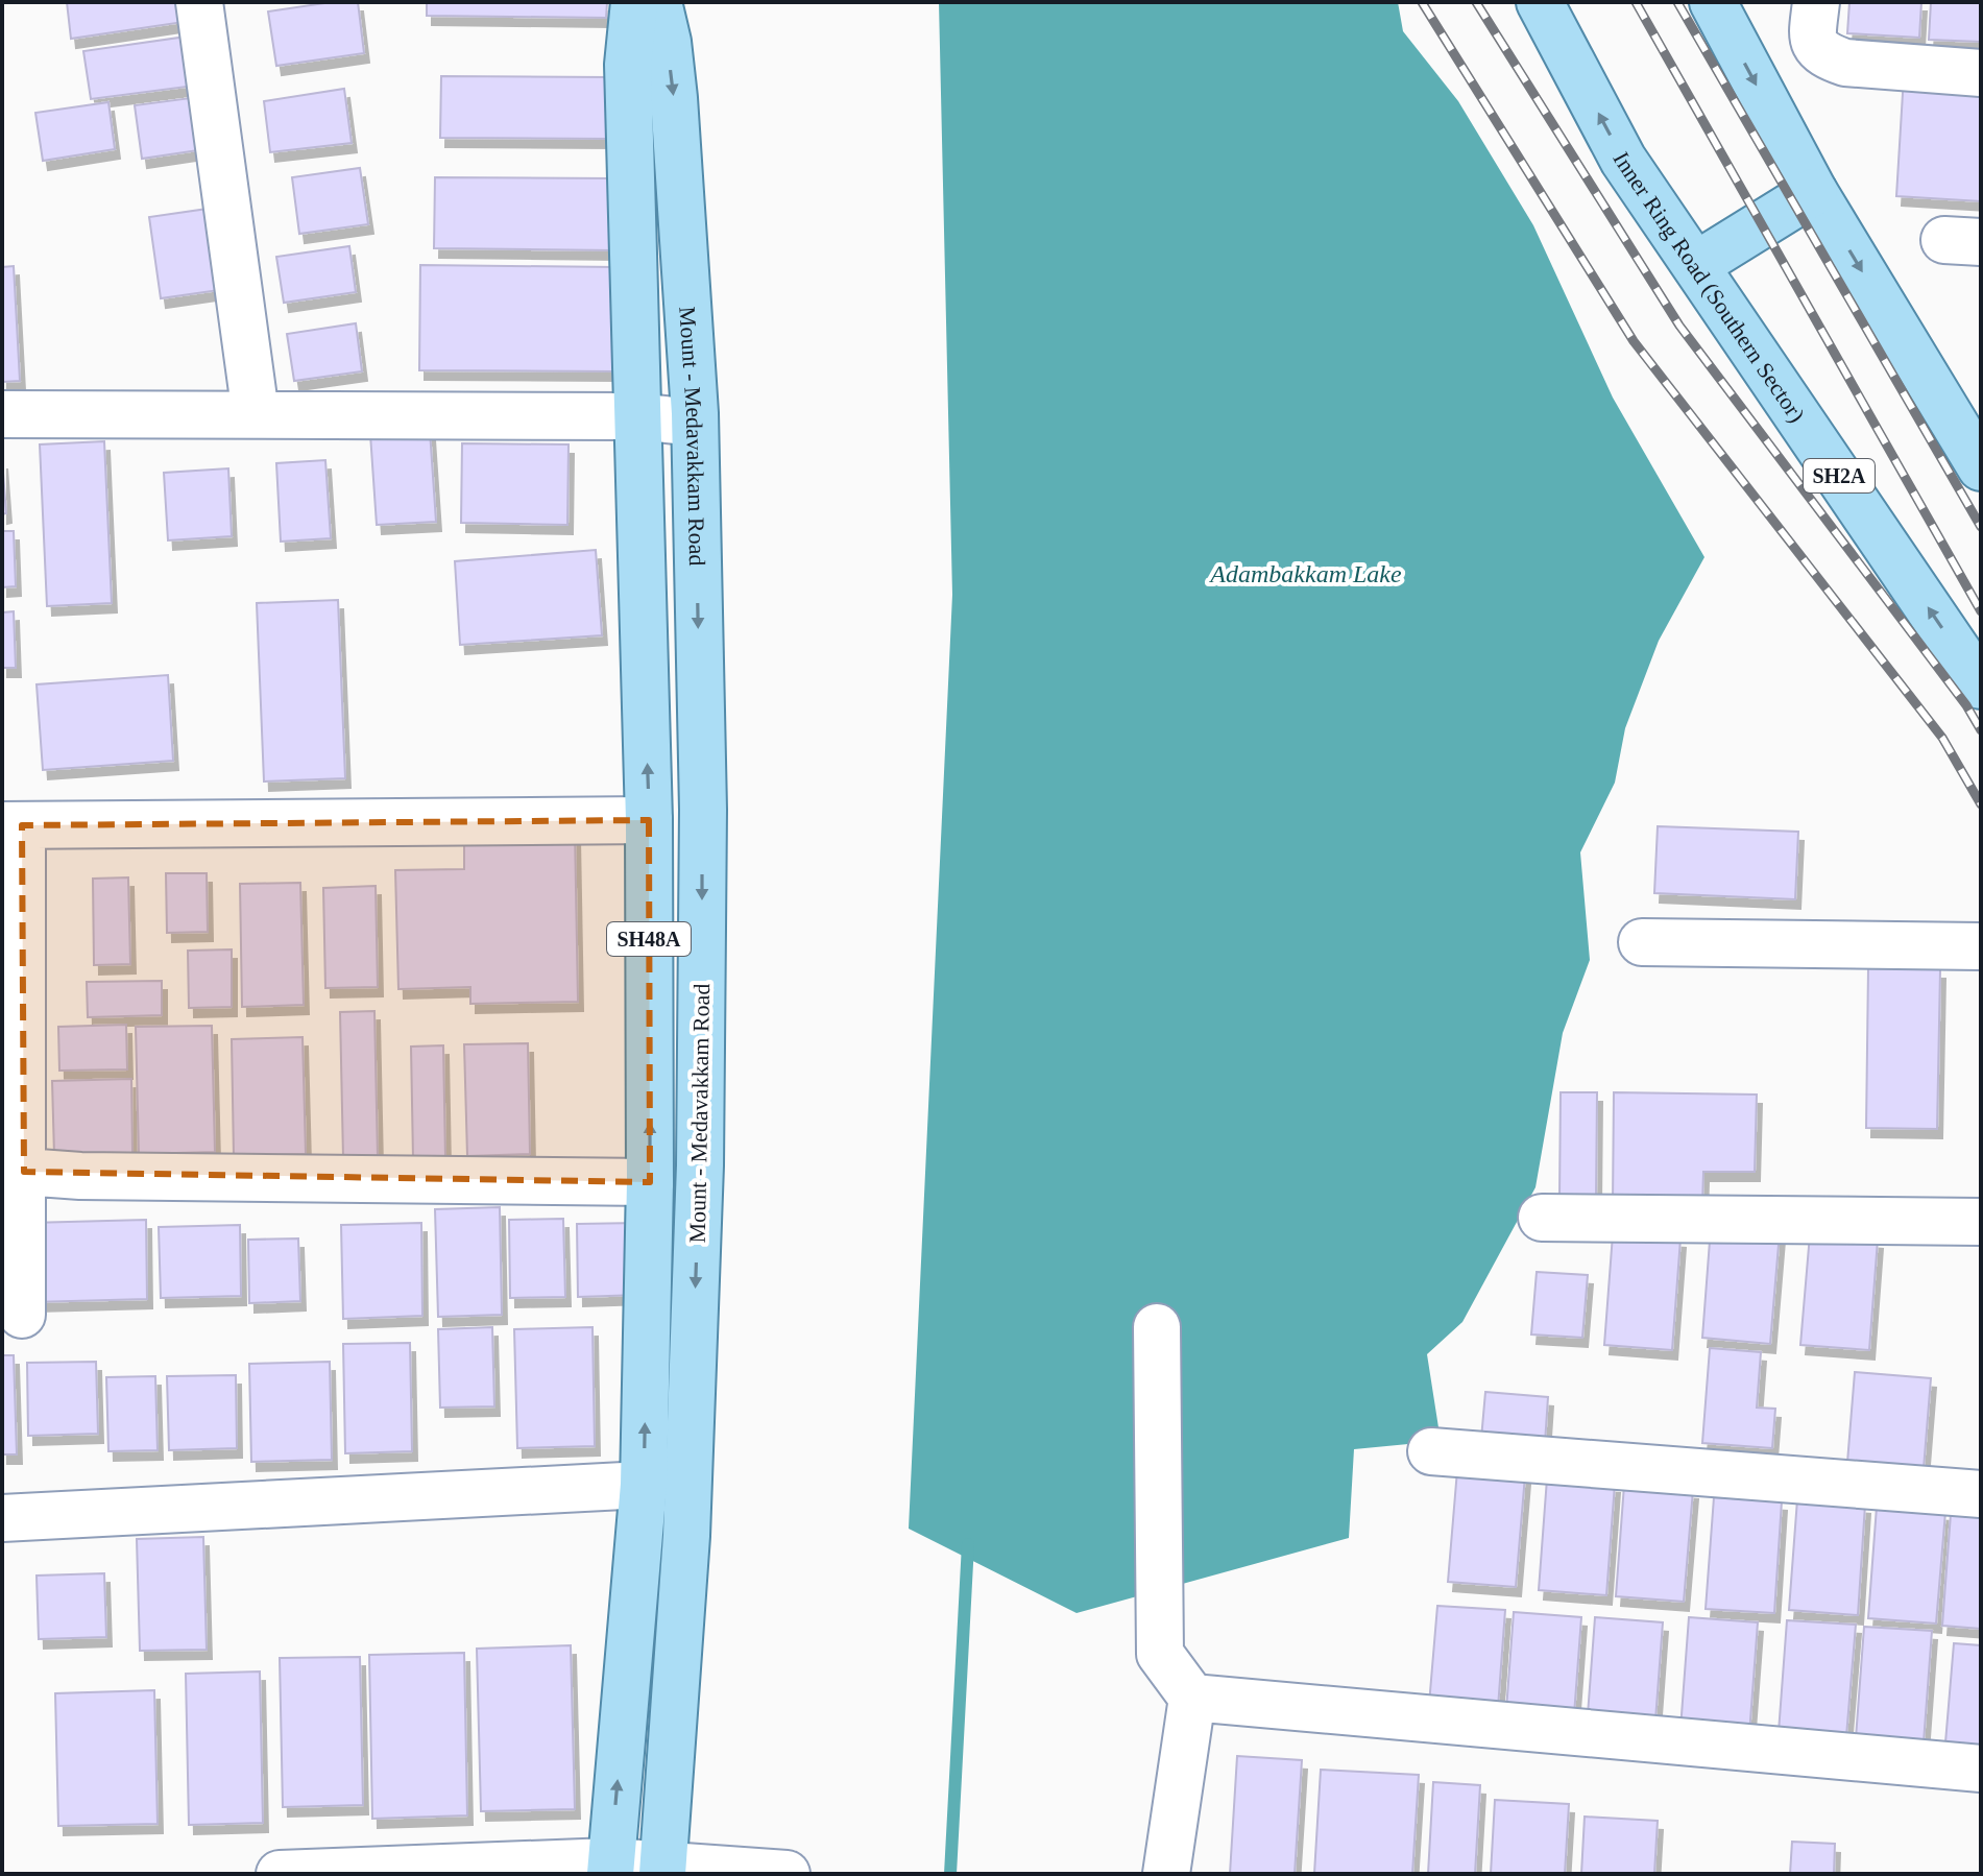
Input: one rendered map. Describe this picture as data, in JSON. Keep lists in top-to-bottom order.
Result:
{
  "streets": {
    "main road": [
      "Inner Ring Road (Southern Sector)",
      "Mount - Medavakkam Road",
      "SH2A",
      "SH48A"
    ]
  },
  "water": ["Adambakkam Lake"]
}
